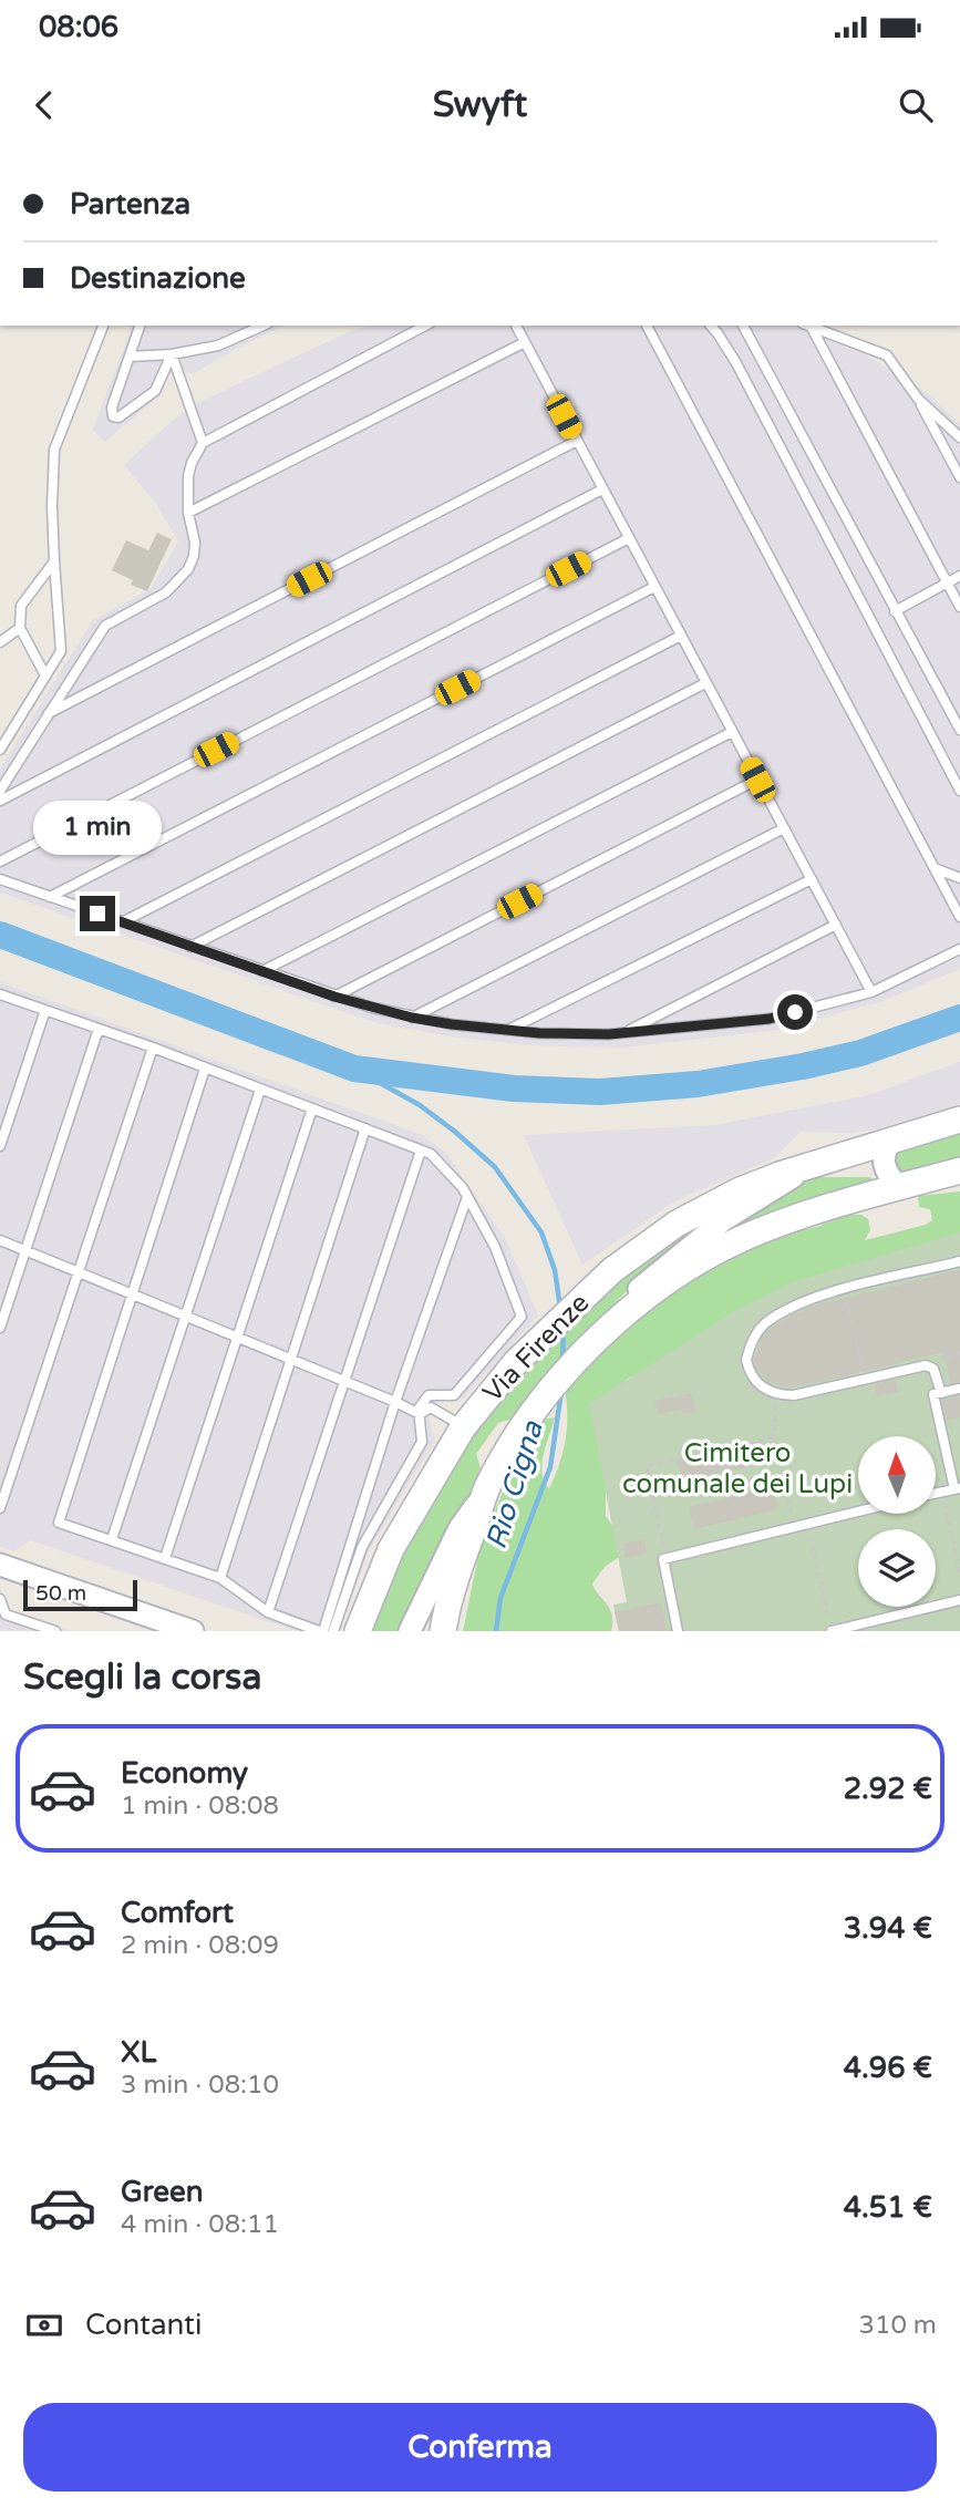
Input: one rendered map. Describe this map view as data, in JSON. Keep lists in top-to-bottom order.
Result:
{
  "streets": {
    "main road": ["Via Firenze"]
  },
  "water": ["Rio Cigna"],
  "parks": ["Cimitero comunale dei Lupi"],
  "scale_bar": "50 m",
  "north": "top",
  "page": {
    "status": "08:06",
    "header": "Swyft",
    "banner": ["Partenza", "Destinazione"],
    "bubble": "1 min",
    "scale": "50 m",
    "heading": "Scegli la corsa",
    "list": [
      {
        "name": "Economy",
        "note": "1 min · 08:08",
        "value": "2.92 €"
      },
      {
        "name": "Comfort",
        "note": "2 min · 08:09",
        "value": "3.94 €"
      },
      {
        "name": "XL",
        "note": "3 min · 08:10",
        "value": "4.96 €"
      },
      {
        "name": "Green",
        "note": "4 min · 08:11",
        "value": "4.51 €"
      }
    ],
    "pay": ["Contanti", "310 m"],
    "buttons": "Conferma"
  }
}
